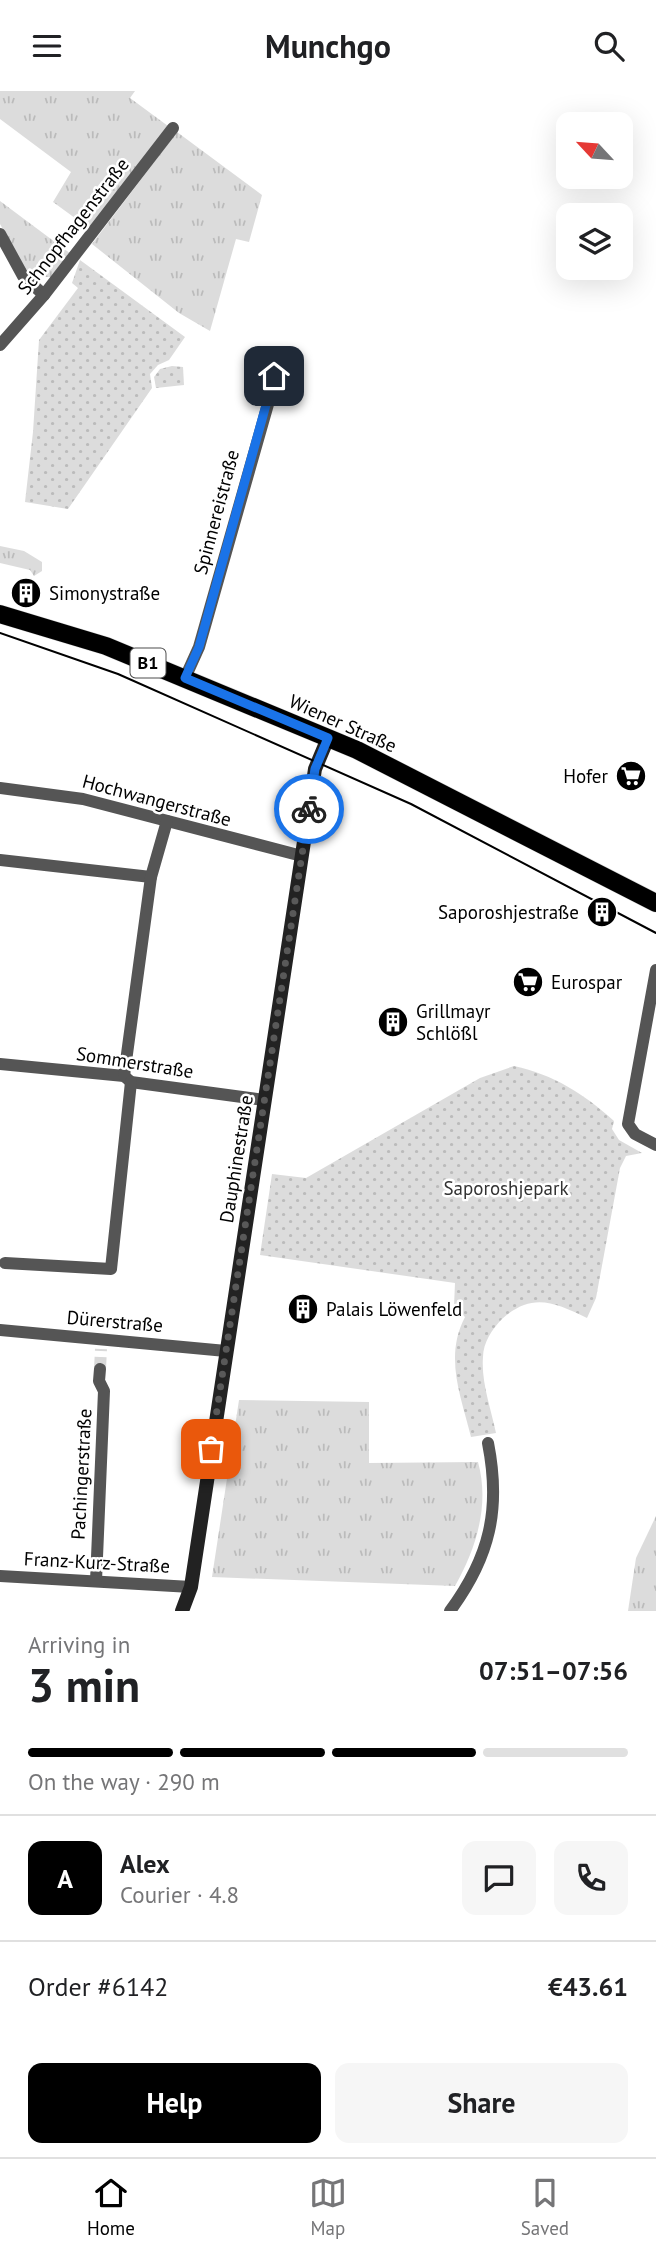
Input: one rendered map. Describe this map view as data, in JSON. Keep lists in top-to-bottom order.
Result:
{
  "streets": {
    "main road": ["B1", "Wiener Straße", "Dauphinestraße"],
    "street": [
      "Schnopfhagenstraße",
      "Spinnereistraße",
      "Hochwangerstraße",
      "Sommerstraße",
      "Dürerstraße",
      "Pachingerstraße",
      "Franz-Kurz-Straße"
    ]
  },
  "crossings": [
    ["Spinnereistraße", "Wiener Straße"],
    ["Wiener Straße", "Dauphinestraße"],
    ["Hochwangerstraße", "Dauphinestraße"],
    ["Sommerstraße", "Dauphinestraße"],
    ["Dauphinestraße", "Dürerstraße"],
    ["Dauphinestraße", "Franz-Kurz-Straße"],
    ["Pachingerstraße", "Franz-Kurz-Straße"]
  ],
  "parks": ["Saporoshjepark"],
  "places": {
    "building": [
      "Simonystraße",
      "Saporoshjestraße",
      "Grillmayr Schlößl",
      "Palais Löwenfeld"
    ],
    "supermarket": ["Hofer", "Eurospar"]
  },
  "north": "top left",
  "page": {
    "header": "Munchgo",
    "heading": ["3 min", "Arriving in", "07:51–07:56"],
    "panel": [
      "Alex",
      "Courier · 4.8",
      "Order #6142",
      "€43.61"
    ],
    "bar": "On the way · 290 m",
    "round": "A",
    "buttons": ["Help", "Share"],
    "tabs": ["Home", "Map", "Saved"]
  }
}
